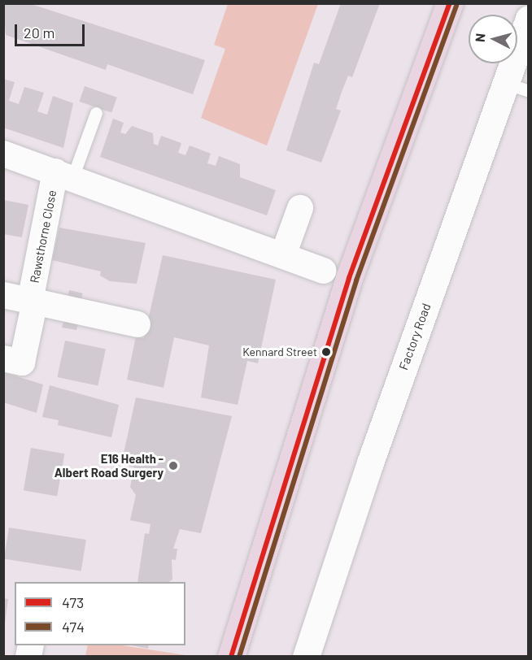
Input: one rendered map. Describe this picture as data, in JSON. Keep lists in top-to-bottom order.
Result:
{
  "streets": {
    "street": ["Rawsthorne Close", "Factory Road"]
  },
  "places": ["Kennard Street", "E16 Health - Albert Road Surgery"],
  "lines": ["transit line 473", "transit line 474"],
  "legend": ["473", "474"],
  "scale_bar": "20 m",
  "north": "left"
}
